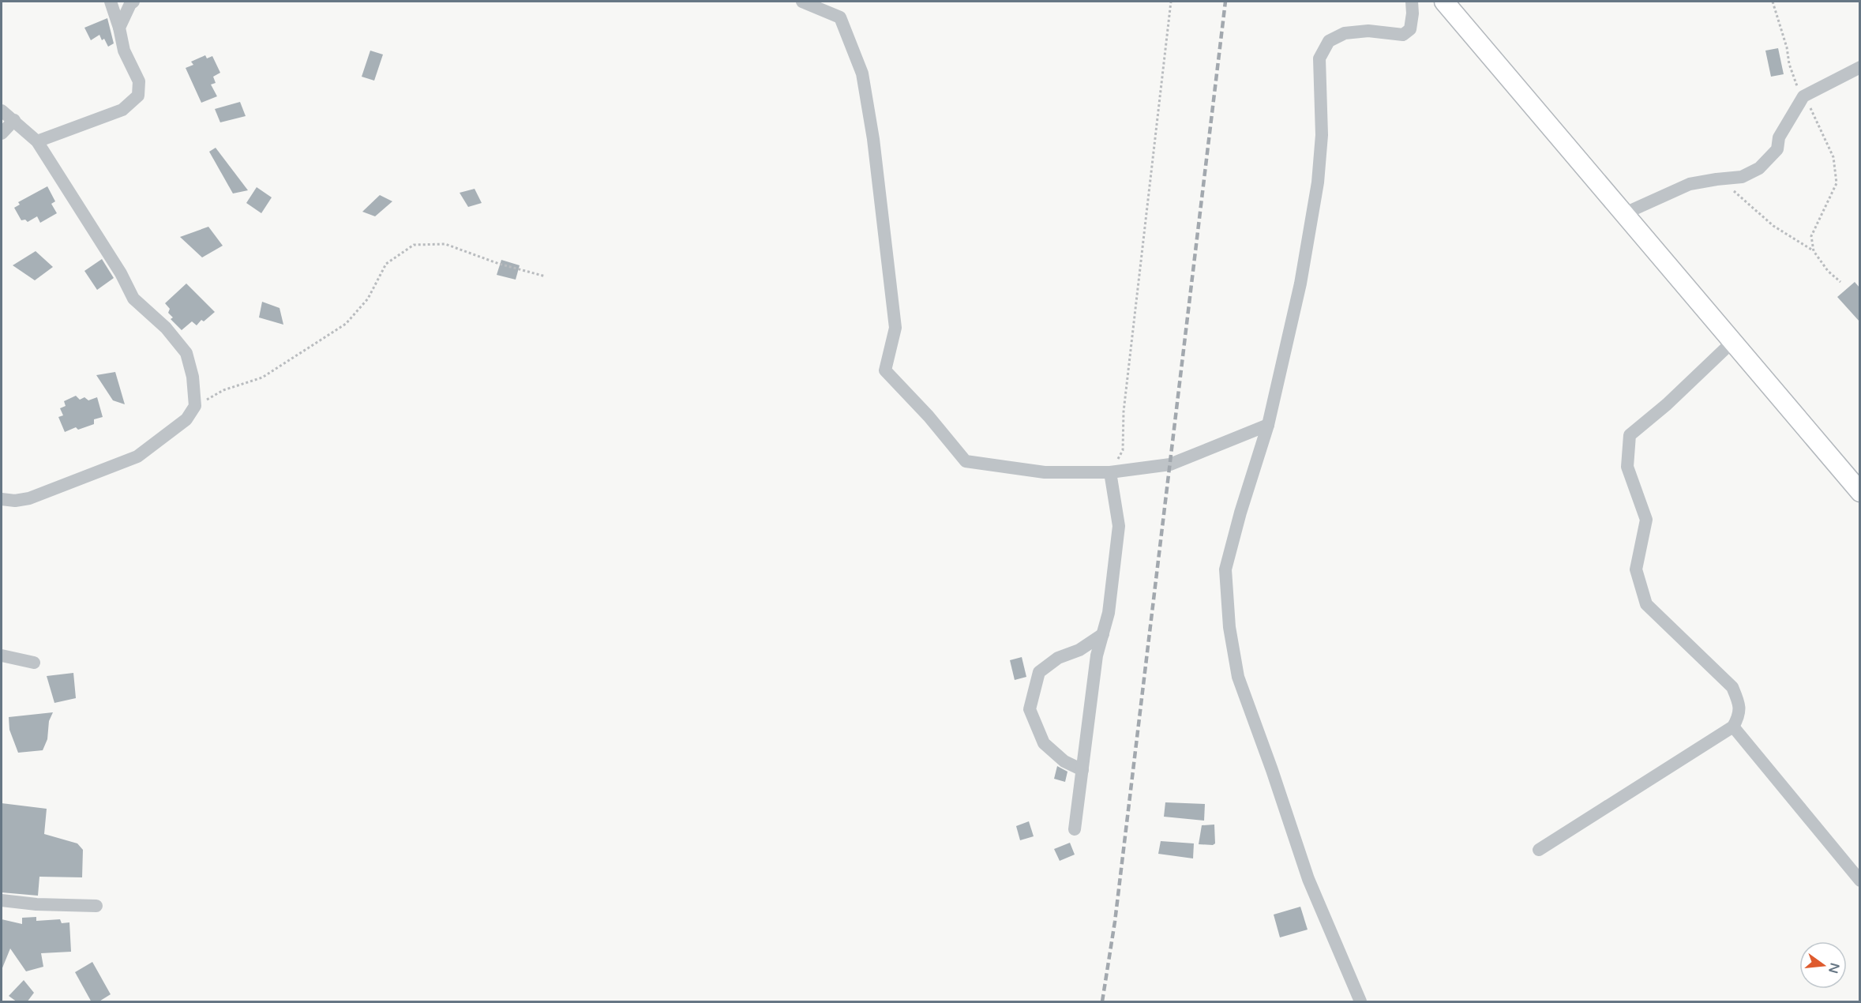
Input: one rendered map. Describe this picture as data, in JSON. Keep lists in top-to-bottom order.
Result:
{
  "north": "right"
}
